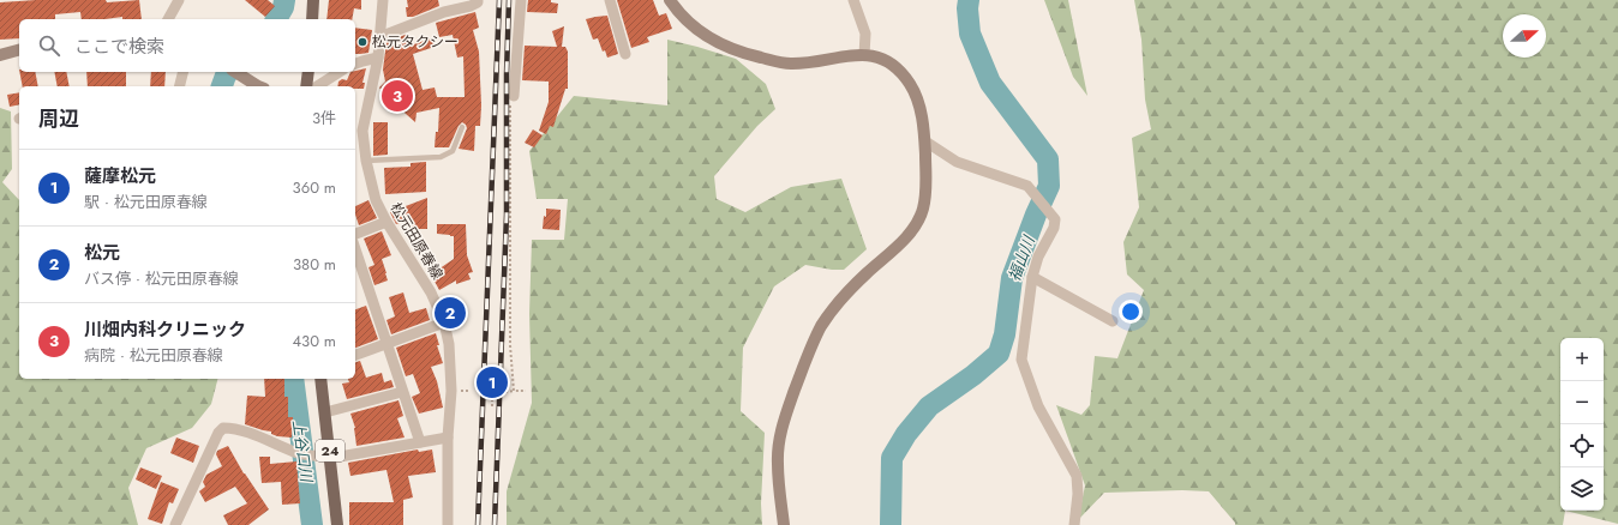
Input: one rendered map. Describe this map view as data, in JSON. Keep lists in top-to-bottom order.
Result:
{
  "streets": {
    "main road": ["24"],
    "street": ["松元田原春線"]
  },
  "water": ["福山川", "上谷口川"],
  "places": ["松元タクシー"],
  "north": "right",
  "page": {
    "search": "ここで検索",
    "pins": ["3", "2", "1"],
    "heading": ["周辺", "3件"],
    "list": [
      {
        "mark": "1",
        "name": "薩摩松元",
        "note": "駅 · 松元田原春線",
        "value": "360 m"
      },
      {
        "mark": "2",
        "name": "松元",
        "note": "バス停 · 松元田原春線",
        "value": "380 m"
      },
      {
        "mark": "3",
        "name": "川畑内科クリニック",
        "note": "病院 · 松元田原春線",
        "value": "430 m"
      }
    ],
    "map_buttons": ["+", "−"]
  }
}
